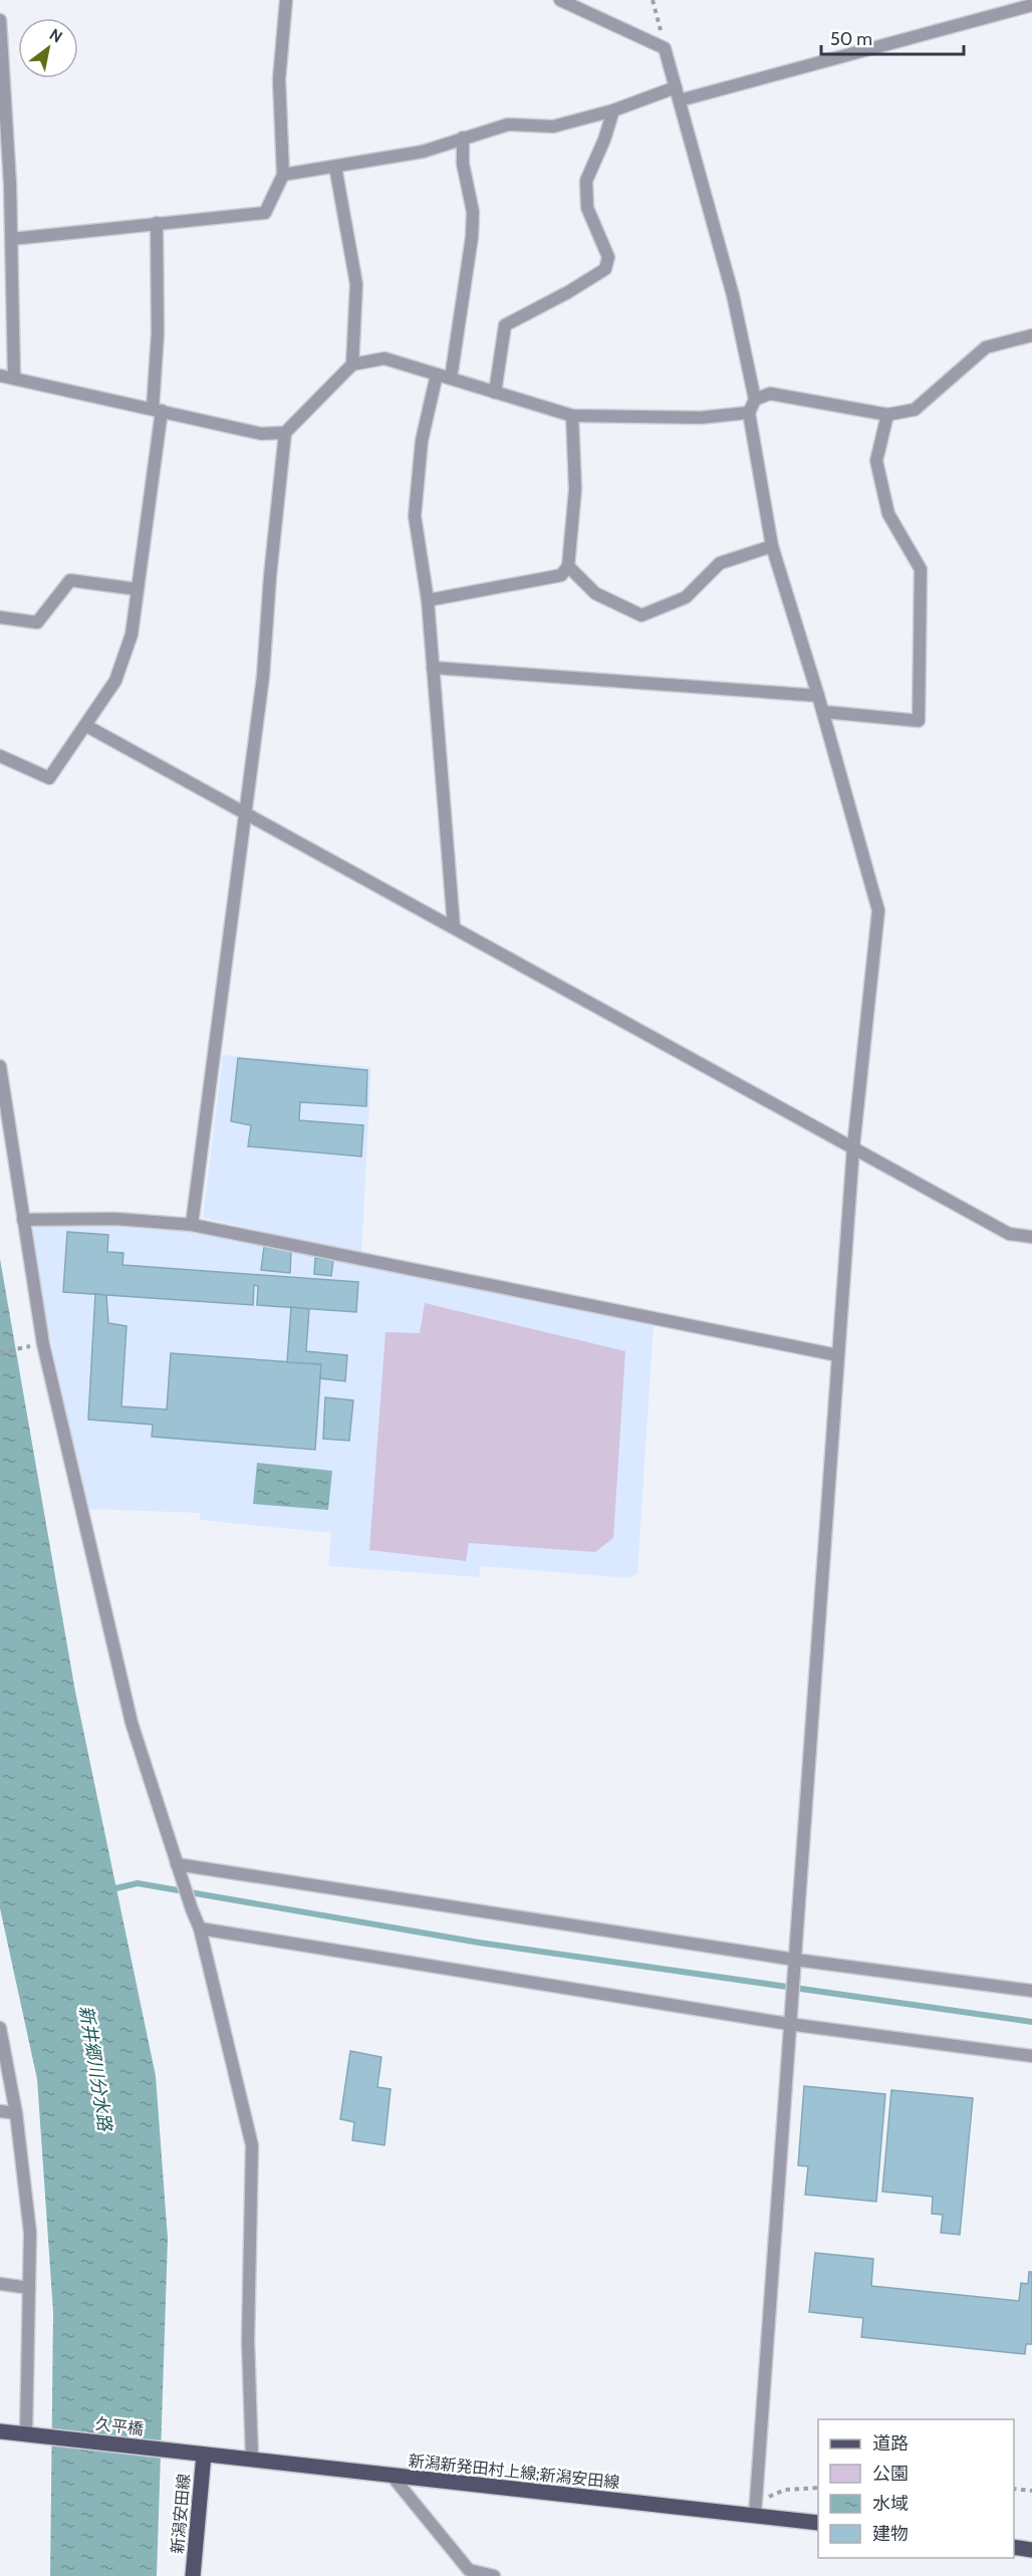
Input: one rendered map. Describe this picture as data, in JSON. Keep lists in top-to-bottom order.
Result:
{
  "streets": {
    "main road": ["久平橋", "新潟新発田村上線;新潟安田線", "新潟安田線"]
  },
  "crossings": [
    ["久平橋", "新潟新発田村上線;新潟安田線"],
    ["久平橋", "新潟安田線"],
    ["新潟新発田村上線;新潟安田線", "新潟安田線"]
  ],
  "water": ["新井郷川分水路"],
  "legend": [
    "道路",
    "公園",
    "水域",
    "建物"
  ],
  "scale_bar": "50 m",
  "north": "top right"
}
